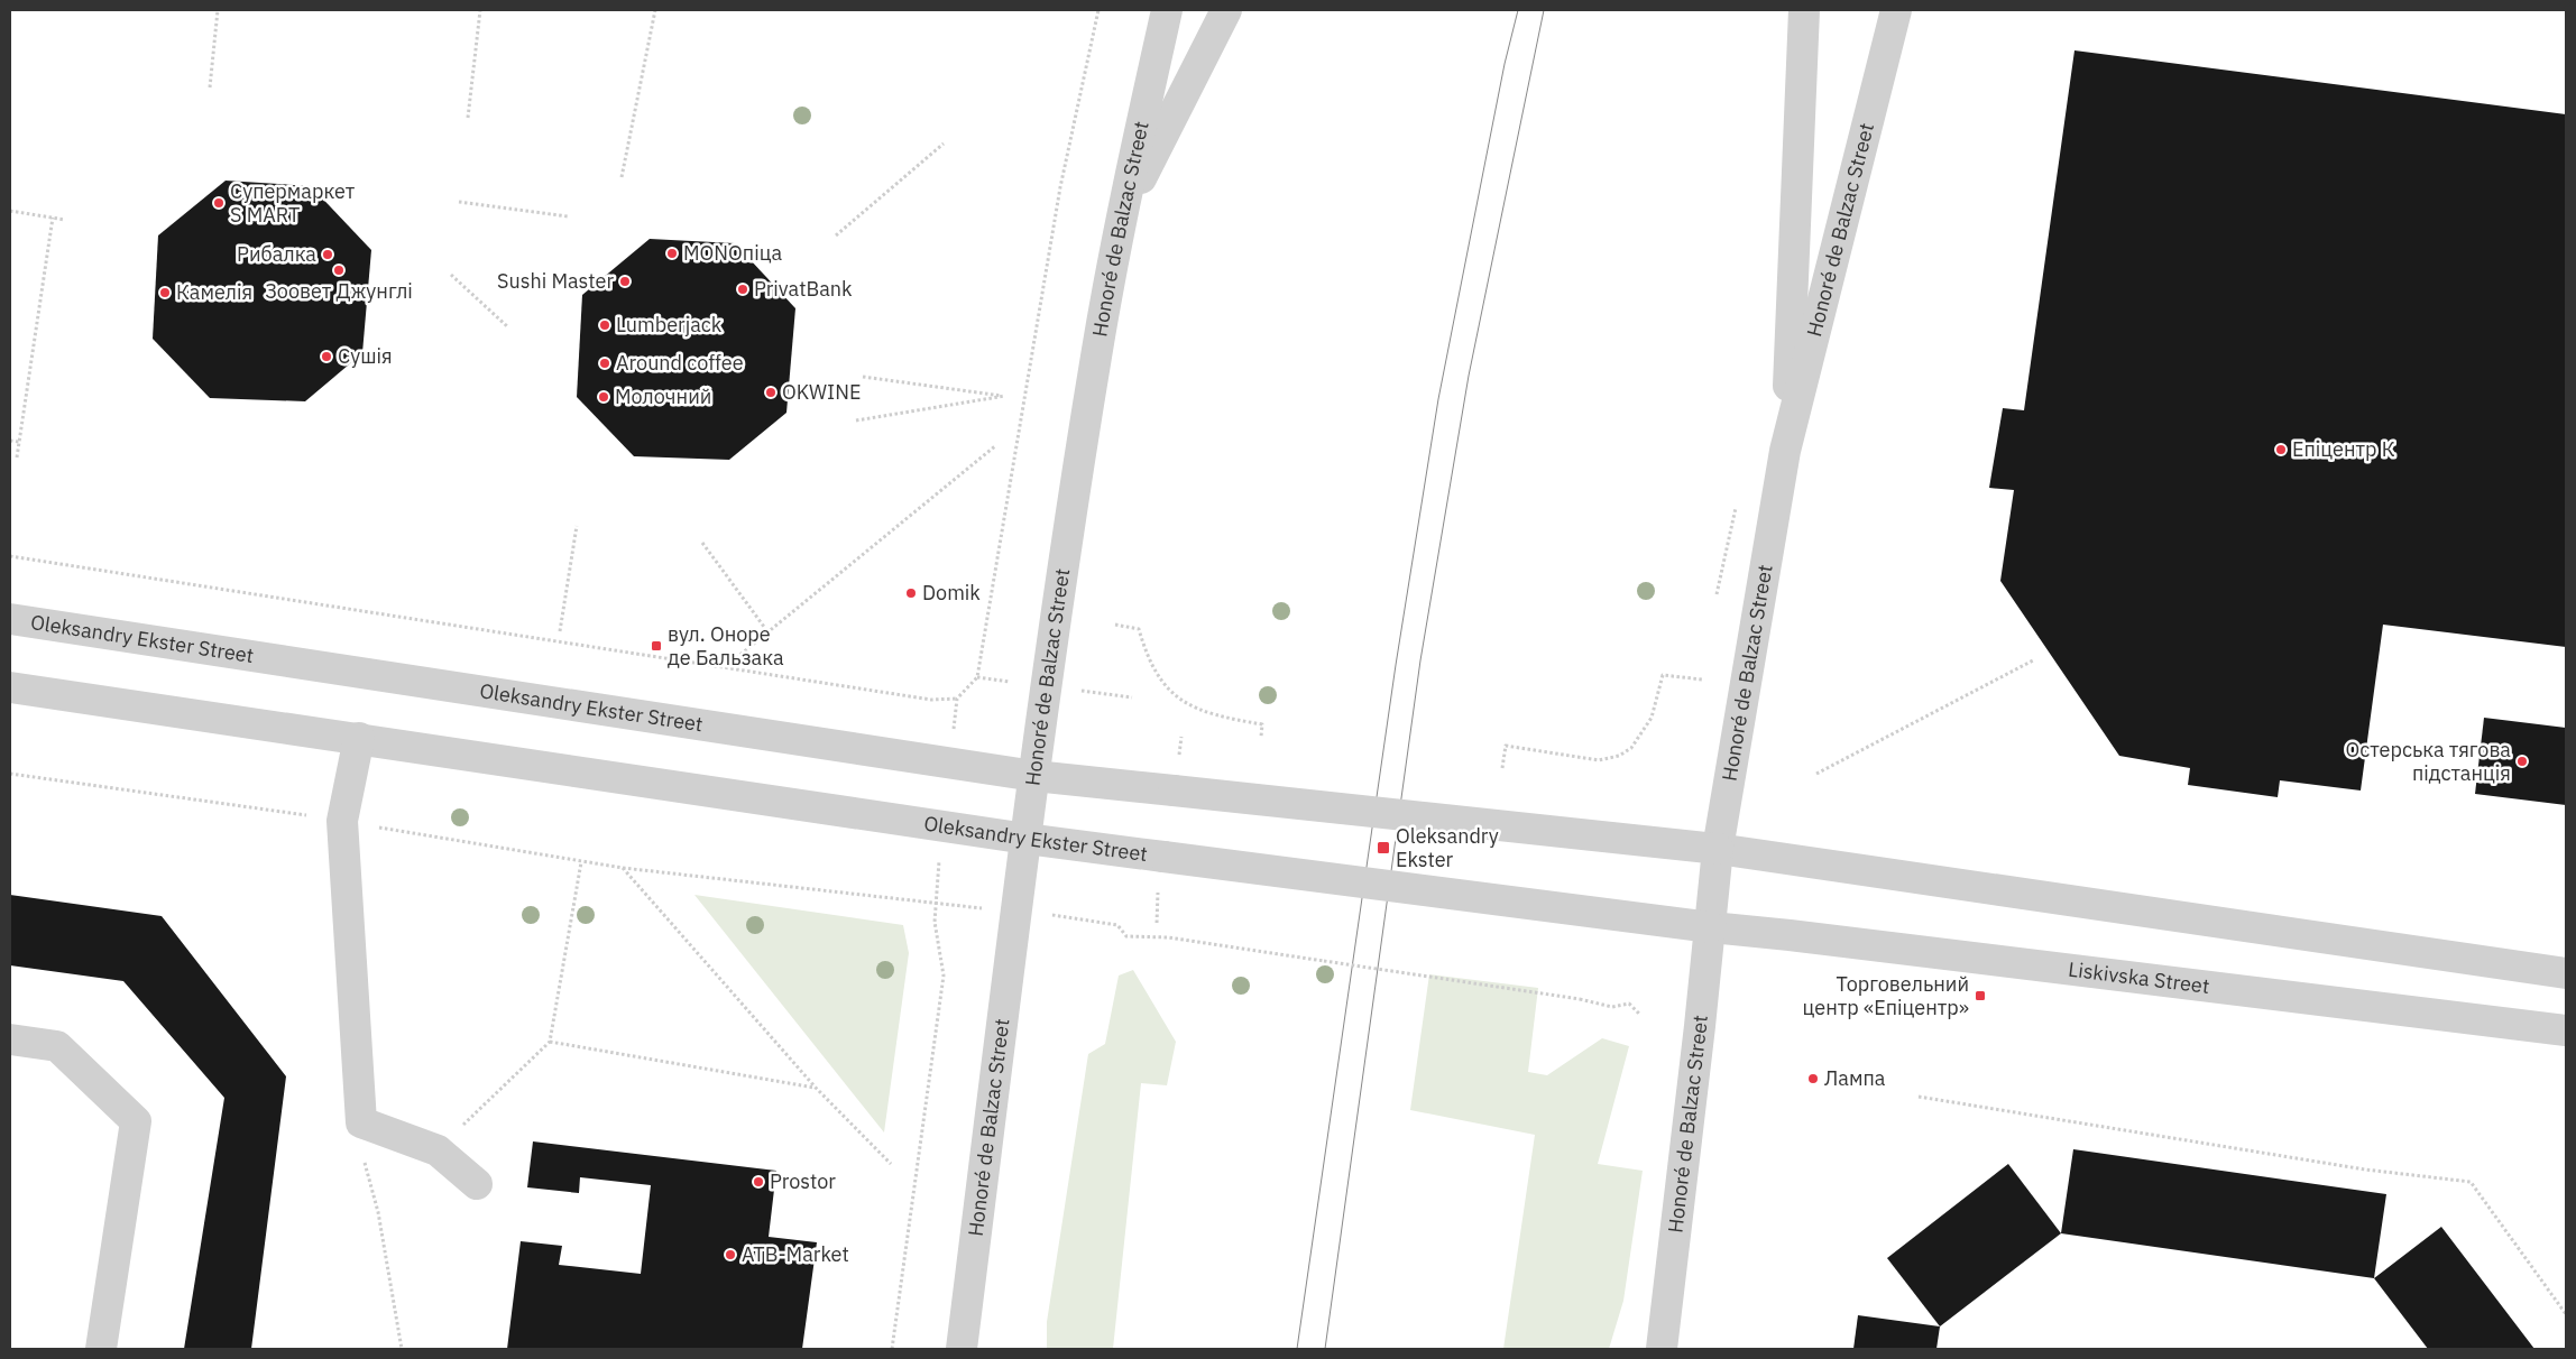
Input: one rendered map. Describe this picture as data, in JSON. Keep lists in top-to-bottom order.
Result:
{
  "streets": {
    "street": ["Honoré de Balzac Street", "Oleksandry Ekster Street", "Liskivska Street"]
  },
  "crossings": [
    ["Honoré de Balzac Street", "Oleksandry Ekster Street"],
    ["Honoré de Balzac Street", "Liskivska Street"],
    ["Oleksandry Ekster Street", "Liskivska Street"]
  ],
  "places": {
    "other": [
      "Супермаркет S MART",
      "MONOпіца",
      "Рибалка",
      "Зоовет Джунглі",
      "Sushi Master",
      "PrivatBank",
      "Камелія",
      "Lumberjack",
      "Сушія",
      "Around coffee",
      "OKWINE",
      "Молочний",
      "Епіцентр К",
      "Domik",
      "Остерська тягова пiдстанцiя",
      "Лампа",
      "Prostor",
      "ATB-Market"
    ],
    "transit": ["вул. Оноре де Бальзака", "Oleksandry Ekster", "Торговельний центр «Епіцентр»"]
  }
}
